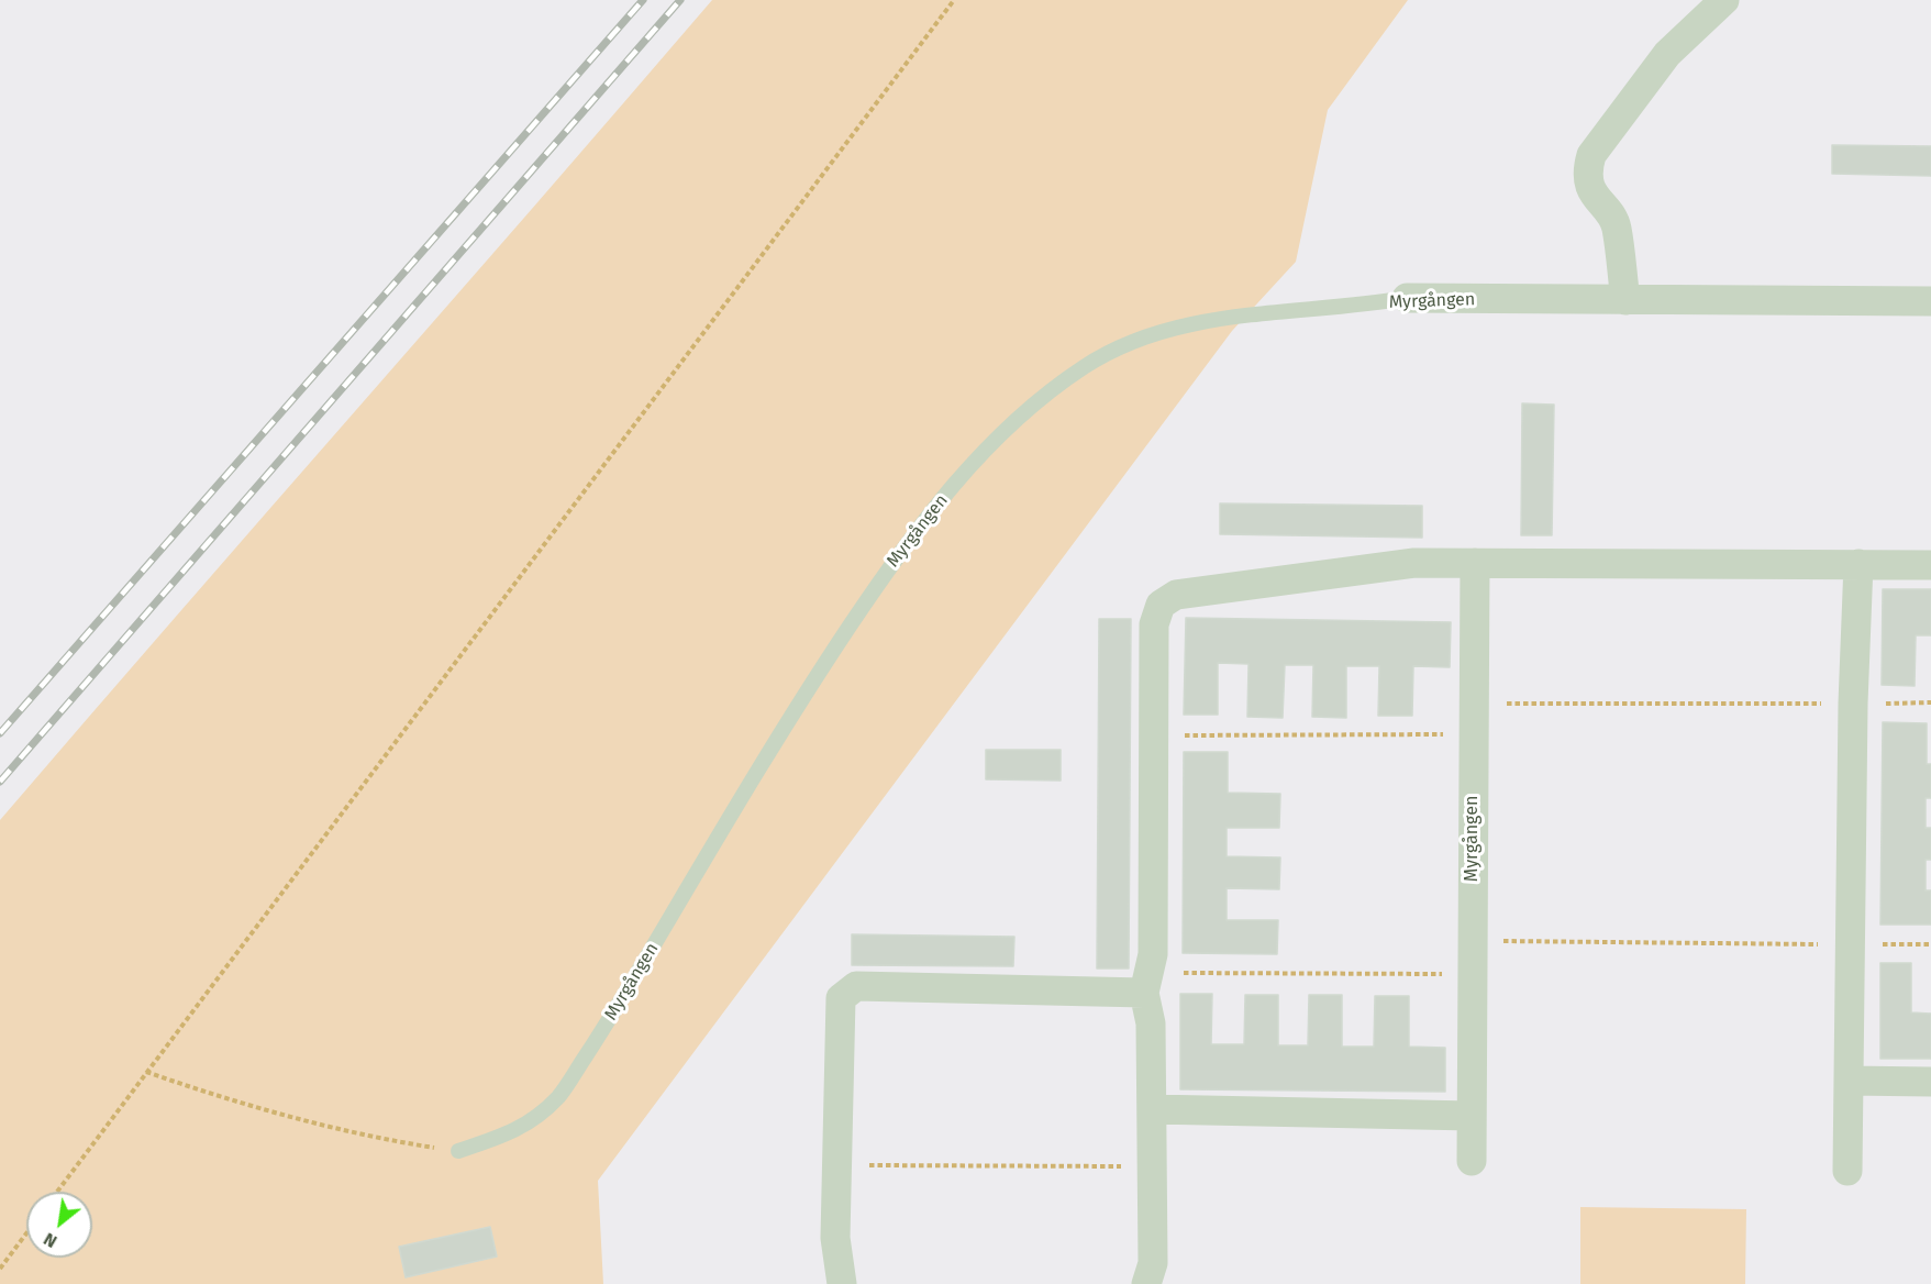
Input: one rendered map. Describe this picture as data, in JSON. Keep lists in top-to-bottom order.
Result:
{
  "streets": {
    "street": ["Myrgången"]
  },
  "north": "bottom left"
}
